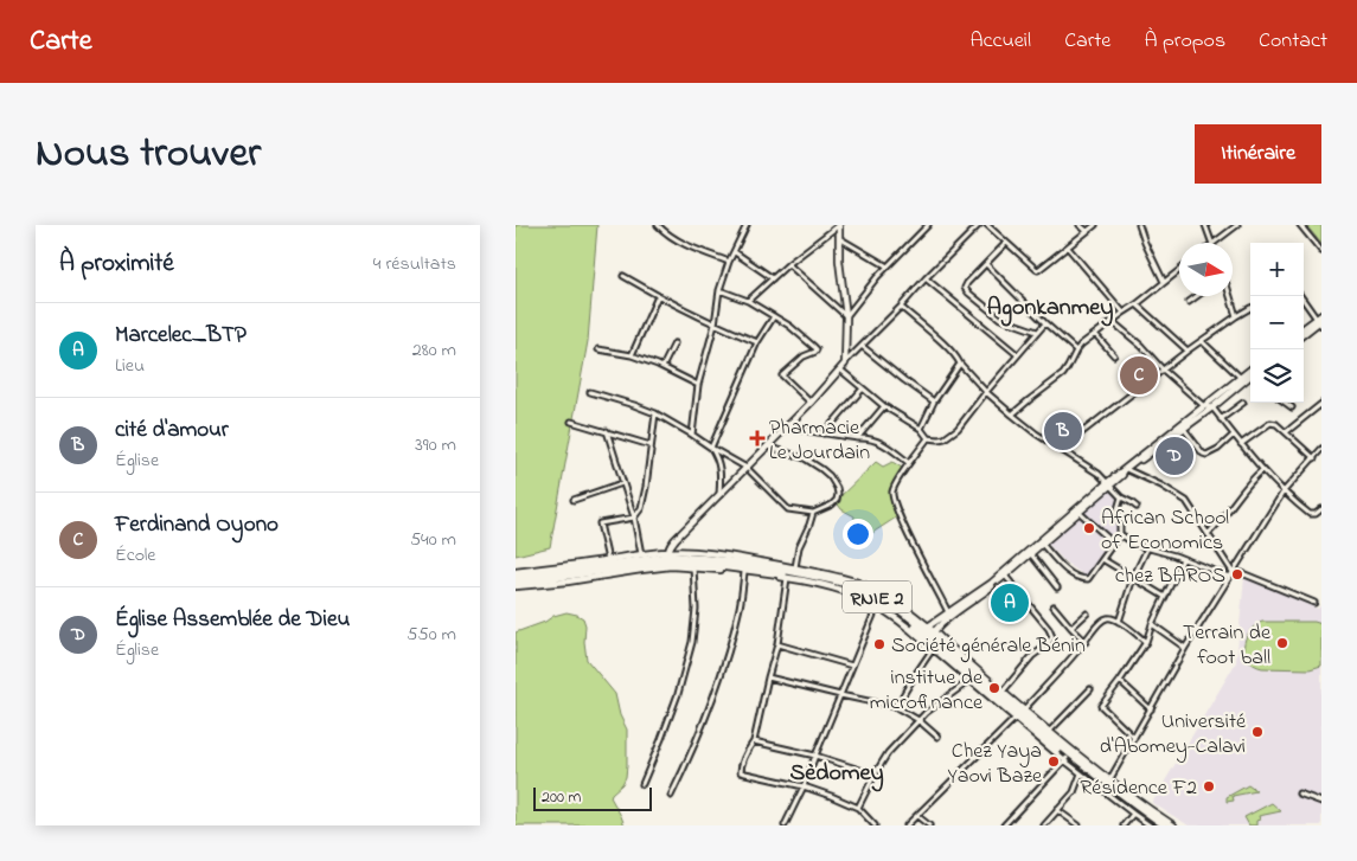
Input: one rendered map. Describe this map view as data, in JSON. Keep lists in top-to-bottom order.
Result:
{
  "streets": {
    "highway": ["RNIE 2"]
  },
  "districts": ["Agonkanmey", "Sèdomey"],
  "places": {
    "health": ["Pharmacie Le Jourdain"],
    "other": [
      "African School of Economics",
      "chez BAROS",
      "Terrain de foot ball",
      "Société générale Bénin",
      "institue de microfinance",
      "Université d'Abomey-Calavi",
      "Chez Yaya Yaovi Baze",
      "Résidence F2"
    ]
  },
  "scale_bar": "200 m",
  "north": "right",
  "page": {
    "header": "Carte",
    "nav": [
      "Accueil",
      "Carte",
      "À propos",
      "Contact"
    ],
    "title": "Nous trouver",
    "buttons": "Itinéraire",
    "heading": ["À proximité", "4 résultats"],
    "map_buttons": ["+", "−"],
    "list": [
      {
        "mark": "A",
        "name": "Marcelec_BTP",
        "note": "Lieu",
        "value": "280 m"
      },
      {
        "mark": "B",
        "name": "cité d'amour",
        "note": "Église",
        "value": "390 m"
      },
      {
        "mark": "C",
        "name": "Ferdinand Oyono",
        "note": "École",
        "value": "540 m"
      },
      {
        "mark": "D",
        "name": "Église Assemblée de Dieu",
        "note": "Église",
        "value": "550 m"
      }
    ],
    "pins": [
      "C",
      "B",
      "D",
      "A"
    ],
    "scale": "200 m"
  }
}
